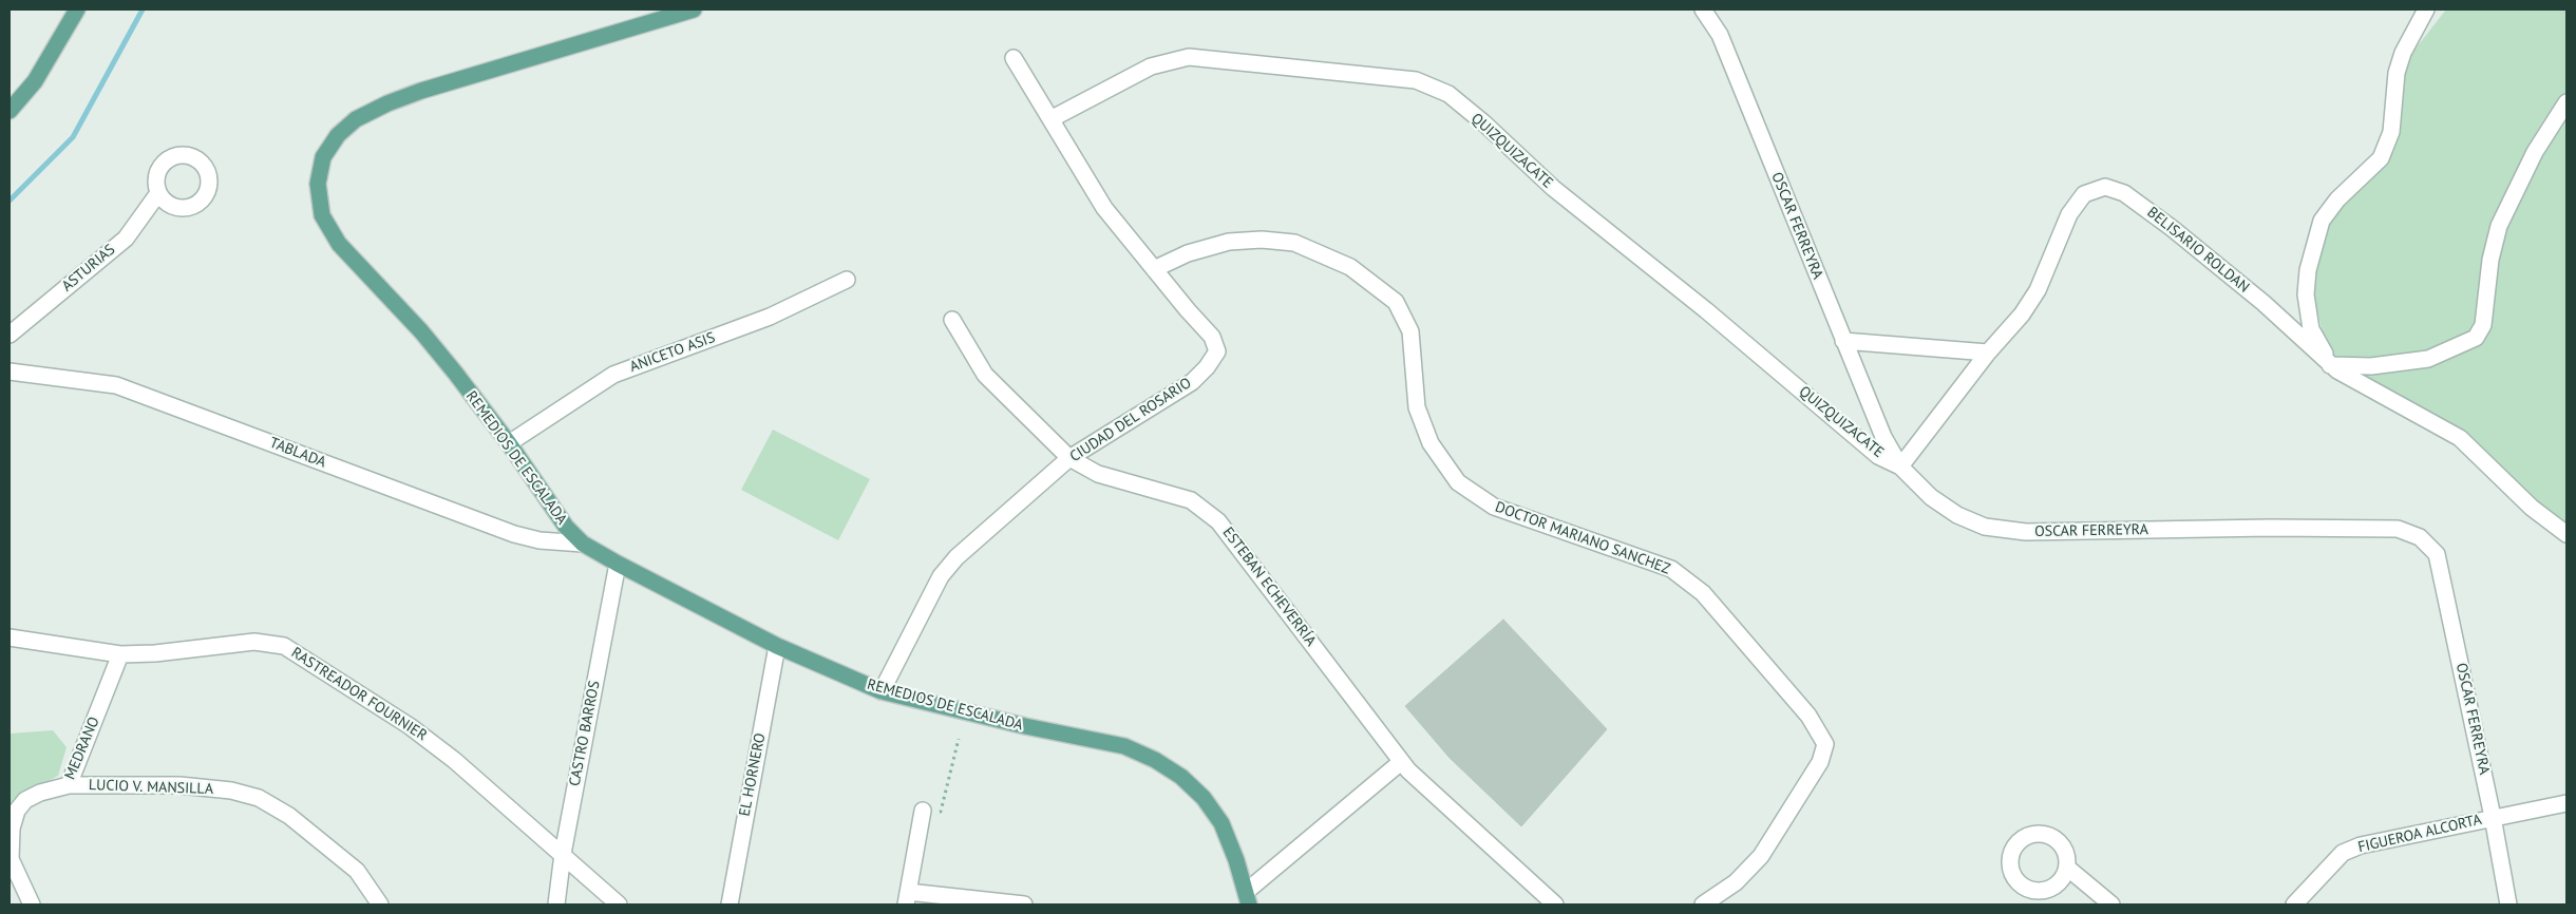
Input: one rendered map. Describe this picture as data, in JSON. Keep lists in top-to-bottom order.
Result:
{
  "streets": {
    "main road": ["REMEDIOS DE ESCALADA"],
    "street": [
      "QUIZQUIZACATE",
      "OSCAR FERREYRA",
      "BELISARIO ROLDAN",
      "ASTURIAS",
      "ANICETO ASIS",
      "CIUDAD DEL ROSARIO",
      "TABLADA",
      "DOCTOR MARIANO SANCHEZ",
      "ESTEBAN ECHEVERRÍA",
      "RASTREADOR FOURNIER",
      "CASTRO BARROS",
      "MEDRANO",
      "EL HORNERO",
      "LUCIO V. MANSILLA",
      "FIGUEROA ALCORTA"
    ]
  },
  "crossings": [
    ["QUIZQUIZACATE", "OSCAR FERREYRA"],
    ["QUIZQUIZACATE", "BELISARIO ROLDAN"],
    ["QUIZQUIZACATE", "CIUDAD DEL ROSARIO"],
    ["OSCAR FERREYRA", "BELISARIO ROLDAN"],
    ["OSCAR FERREYRA", "FIGUEROA ALCORTA"],
    ["ANICETO ASIS", "REMEDIOS DE ESCALADA"],
    ["CIUDAD DEL ROSARIO", "REMEDIOS DE ESCALADA"],
    ["CIUDAD DEL ROSARIO", "DOCTOR MARIANO SANCHEZ"],
    ["CIUDAD DEL ROSARIO", "ESTEBAN ECHEVERRÍA"],
    ["TABLADA", "REMEDIOS DE ESCALADA"],
    ["REMEDIOS DE ESCALADA", "CASTRO BARROS"],
    ["REMEDIOS DE ESCALADA", "EL HORNERO"],
    ["RASTREADOR FOURNIER", "CASTRO BARROS"],
    ["RASTREADOR FOURNIER", "MEDRANO"],
    ["MEDRANO", "LUCIO V. MANSILLA"]
  ]
}
